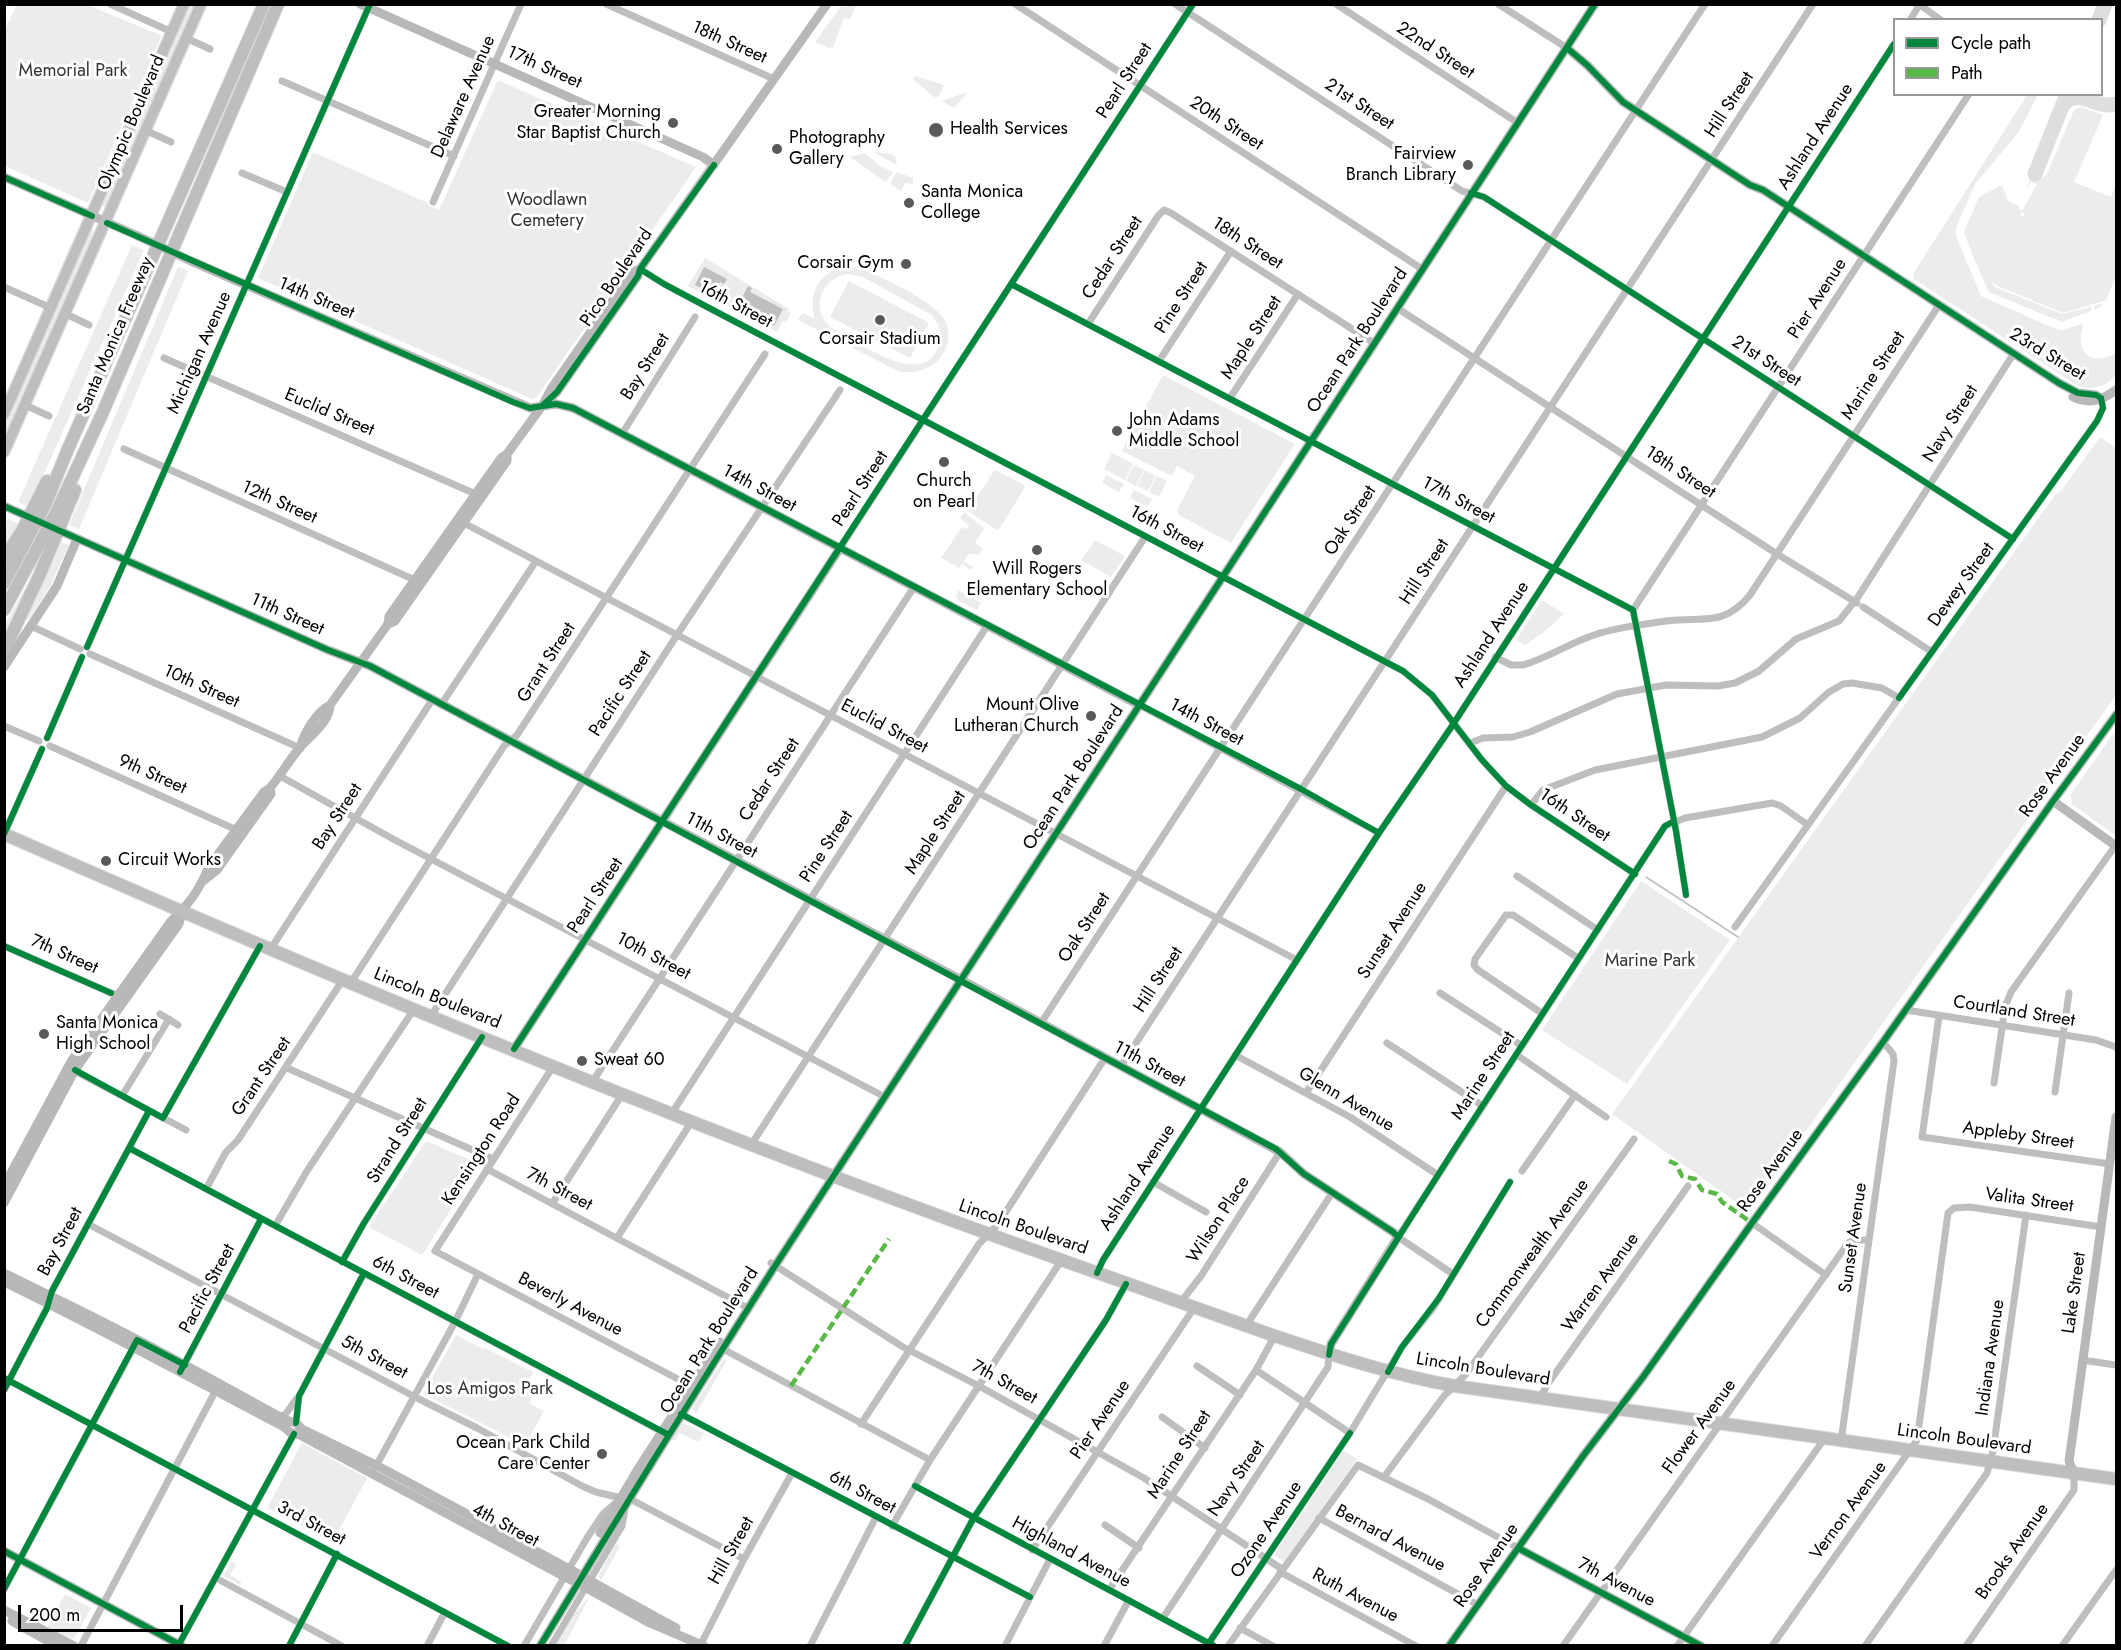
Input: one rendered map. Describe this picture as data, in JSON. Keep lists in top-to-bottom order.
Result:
{
  "streets": {
    "highway": ["Santa Monica Freeway", "Lincoln Boulevard"],
    "main road": ["Olympic Boulevard"],
    "street": [
      "18th Street",
      "22nd Street",
      "17th Street",
      "Pearl Street",
      "Delaware Avenue",
      "21st Street",
      "Hill Street",
      "20th Street",
      "Ashland Avenue",
      "Cedar Street",
      "Pico Boulevard",
      "Pine Street",
      "14th Street",
      "Pier Avenue",
      "16th Street",
      "Maple Street",
      "Ocean Park Boulevard",
      "Michigan Avenue",
      "23rd Street",
      "Bay Street",
      "Marine Street",
      "Euclid Street",
      "Navy Street",
      "12th Street",
      "Oak Street",
      "Dewey Street",
      "11th Street",
      "Grant Street",
      "10th Street",
      "Pacific Street",
      "9th Street",
      "Rose Avenue",
      "Sunset Avenue",
      "7th Street",
      "Courtland Street",
      "Glenn Avenue",
      "Appleby Street",
      "Strand Street",
      "Kensington Road",
      "Valita Street",
      "Wilson Place",
      "Commonwealth Avenue",
      "6th Street",
      "Warren Avenue",
      "Lake Street",
      "Beverly Avenue",
      "5th Street",
      "Indiana Avenue",
      "Flower Avenue",
      "Vernon Avenue",
      "3rd Street",
      "4th Street",
      "Ozone Avenue",
      "Bernard Avenue",
      "Brooks Avenue",
      "Highland Avenue",
      "7th Avenue",
      "Ruth Avenue"
    ]
  },
  "crossings": [
    ["18th Street", "Hill Street"],
    ["18th Street", "Ashland Avenue"],
    ["18th Street", "Cedar Street"],
    ["18th Street", "Pico Boulevard"],
    ["18th Street", "Pine Street"],
    ["18th Street", "Pier Avenue"],
    ["18th Street", "Maple Street"],
    ["18th Street", "Ocean Park Boulevard"],
    ["18th Street", "Marine Street"],
    ["18th Street", "Navy Street"],
    ["18th Street", "Oak Street"],
    ["18th Street", "Dewey Street"],
    ["22nd Street", "Ocean Park Boulevard"],
    ["17th Street", "Pearl Street"],
    ["17th Street", "Delaware Avenue"],
    ["17th Street", "Hill Street"],
    ["17th Street", "Ashland Avenue"],
    ["17th Street", "Cedar Street"],
    ["17th Street", "Pico Boulevard"],
    ["17th Street", "Pine Street"],
    ["17th Street", "Pier Avenue"],
    ["17th Street", "Maple Street"],
    ["17th Street", "Ocean Park Boulevard"],
    ["17th Street", "Michigan Avenue"],
    ["17th Street", "Oak Street"],
    ["Pearl Street", "21st Street"],
    ["Pearl Street", "20th Street"],
    ["Pearl Street", "14th Street"],
    ["Pearl Street", "16th Street"],
    ["Pearl Street", "Euclid Street"],
    ["Pearl Street", "11th Street"],
    ["Pearl Street", "10th Street"],
    ["Pearl Street", "Lincoln Boulevard"],
    ["21st Street", "Hill Street"],
    ["21st Street", "Ashland Avenue"],
    ["21st Street", "Pier Avenue"],
    ["21st Street", "Ocean Park Boulevard"],
    ["21st Street", "Marine Street"],
    ["21st Street", "Navy Street"],
    ["21st Street", "Oak Street"],
    ["21st Street", "Dewey Street"],
    ["Hill Street", "14th Street"],
    ["Hill Street", "16th Street"],
    ["Hill Street", "23rd Street"],
    ["Hill Street", "Euclid Street"],
    ["Hill Street", "11th Street"],
    ["Hill Street", "6th Street"],
    ["Hill Street", "5th Street"],
    ["Hill Street", "4th Street"],
    ["Olympic Boulevard", "14th Street"],
    ["20th Street", "Ocean Park Boulevard"],
    ["Ashland Avenue", "14th Street"],
    ["Ashland Avenue", "16th Street"],
    ["Ashland Avenue", "23rd Street"],
    ["Ashland Avenue", "Marine Street"],
    ["Ashland Avenue", "Euclid Street"],
    ["Ashland Avenue", "11th Street"],
    ["Ashland Avenue", "Lincoln Boulevard"],
    ["Ashland Avenue", "Glenn Avenue"],
    ["Cedar Street", "14th Street"],
    ["Cedar Street", "Euclid Street"],
    ["Cedar Street", "11th Street"],
    ["Cedar Street", "10th Street"],
    ["Cedar Street", "Lincoln Boulevard"],
    ["Pico Boulevard", "14th Street"],
    ["Pico Boulevard", "16th Street"],
    ["Pico Boulevard", "Euclid Street"],
    ["Pico Boulevard", "12th Street"],
    ["Pico Boulevard", "11th Street"],
    ["Pico Boulevard", "10th Street"],
    ["Pico Boulevard", "9th Street"],
    ["Pico Boulevard", "7th Street"],
    ["Pico Boulevard", "Lincoln Boulevard"],
    ["Pine Street", "14th Street"],
    ["Pine Street", "Euclid Street"],
    ["Pine Street", "11th Street"],
    ["Pine Street", "10th Street"],
    ["Pine Street", "Lincoln Boulevard"],
    ["14th Street", "Maple Street"],
    ["14th Street", "Ocean Park Boulevard"],
    ["14th Street", "Michigan Avenue"],
    ["14th Street", "Bay Street"],
    ["14th Street", "Oak Street"],
    ["14th Street", "Grant Street"],
    ["14th Street", "Pacific Street"],
    ["Pier Avenue", "23rd Street"],
    ["Pier Avenue", "7th Street"],
    ["Pier Avenue", "Lincoln Boulevard"],
    ["Pier Avenue", "Highland Avenue"],
    ["16th Street", "Maple Street"],
    ["16th Street", "Ocean Park Boulevard"],
    ["16th Street", "Marine Street"],
    ["16th Street", "Navy Street"],
    ["16th Street", "Oak Street"],
    ["16th Street", "Sunset Avenue"],
    ["Maple Street", "Euclid Street"],
    ["Maple Street", "11th Street"],
    ["Maple Street", "10th Street"],
    ["Maple Street", "Lincoln Boulevard"],
    ["Ocean Park Boulevard", "23rd Street"],
    ["Ocean Park Boulevard", "Euclid Street"],
    ["Ocean Park Boulevard", "11th Street"],
    ["Ocean Park Boulevard", "10th Street"],
    ["Ocean Park Boulevard", "7th Street"],
    ["Ocean Park Boulevard", "Lincoln Boulevard"],
    ["Ocean Park Boulevard", "6th Street"],
    ["Ocean Park Boulevard", "Beverly Avenue"],
    ["Ocean Park Boulevard", "5th Street"],
    ["Ocean Park Boulevard", "4th Street"],
    ["Michigan Avenue", "Euclid Street"],
    ["Michigan Avenue", "12th Street"],
    ["Michigan Avenue", "11th Street"],
    ["Michigan Avenue", "10th Street"],
    ["23rd Street", "Marine Street"],
    ["23rd Street", "Navy Street"],
    ["23rd Street", "Oak Street"],
    ["23rd Street", "Dewey Street"],
    ["Bay Street", "Euclid Street"],
    ["Bay Street", "11th Street"],
    ["Bay Street", "10th Street"],
    ["Bay Street", "Lincoln Boulevard"],
    ["Bay Street", "6th Street"],
    ["Bay Street", "5th Street"],
    ["Bay Street", "3rd Street"],
    ["Bay Street", "4th Street"],
    ["Marine Street", "Navy Street"],
    ["Marine Street", "11th Street"],
    ["Marine Street", "7th Street"],
    ["Marine Street", "Lincoln Boulevard"],
    ["Marine Street", "Glenn Avenue"],
    ["Marine Street", "Highland Avenue"],
    ["Euclid Street", "Oak Street"],
    ["Euclid Street", "Grant Street"],
    ["Euclid Street", "Pacific Street"],
    ["Navy Street", "7th Street"],
    ["Navy Street", "Lincoln Boulevard"],
    ["Navy Street", "Highland Avenue"],
    ["Oak Street", "11th Street"],
    ["11th Street", "Grant Street"],
    ["11th Street", "Pacific Street"],
    ["11th Street", "Wilson Place"],
    ["11th Street", "Ozone Avenue"],
    ["Grant Street", "10th Street"],
    ["Grant Street", "Lincoln Boulevard"],
    ["Grant Street", "6th Street"],
    ["10th Street", "Pacific Street"],
    ["Pacific Street", "Lincoln Boulevard"],
    ["Pacific Street", "6th Street"],
    ["Pacific Street", "5th Street"],
    ["Pacific Street", "4th Street"],
    ["Rose Avenue", "Sunset Avenue"],
    ["Rose Avenue", "Lincoln Boulevard"],
    ["Rose Avenue", "Courtland Street"],
    ["Rose Avenue", "Bernard Avenue"],
    ["Rose Avenue", "7th Avenue"],
    ["Sunset Avenue", "Lincoln Boulevard"],
    ["Sunset Avenue", "Glenn Avenue"],
    ["Sunset Avenue", "Flower Avenue"],
    ["7th Street", "Kensington Road"],
    ["7th Street", "Ozone Avenue"],
    ["7th Street", "Ruth Avenue"],
    ["Lincoln Boulevard", "Strand Street"],
    ["Lincoln Boulevard", "Kensington Road"],
    ["Lincoln Boulevard", "Wilson Place"],
    ["Lincoln Boulevard", "Commonwealth Avenue"],
    ["Lincoln Boulevard", "Warren Avenue"],
    ["Lincoln Boulevard", "Lake Street"],
    ["Lincoln Boulevard", "Indiana Avenue"],
    ["Lincoln Boulevard", "Flower Avenue"],
    ["Lincoln Boulevard", "Vernon Avenue"],
    ["Lincoln Boulevard", "Ozone Avenue"],
    ["Lincoln Boulevard", "Brooks Avenue"],
    ["Courtland Street", "Appleby Street"],
    ["Appleby Street", "Lake Street"],
    ["Strand Street", "6th Street"],
    ["Kensington Road", "Beverly Avenue"],
    ["Valita Street", "Lake Street"],
    ["Valita Street", "Indiana Avenue"],
    ["Valita Street", "Vernon Avenue"],
    ["Commonwealth Avenue", "7th Avenue"],
    ["Lake Street", "Brooks Avenue"],
    ["Flower Avenue", "7th Avenue"],
    ["Ozone Avenue", "Highland Avenue"],
    ["Bernard Avenue", "7th Avenue"]
  ],
  "parks": [
    "Memorial Park",
    "Woodlawn Cemetery",
    "Marine Park",
    "Los Amigos Park"
  ],
  "places": [
    "Greater Morning Star Baptist Church",
    "Health Services",
    "Photography Gallery",
    "Fairview Branch Library",
    "Santa Monica College",
    "Corsair Gym",
    "Corsair Stadium",
    "John Adams Middle School",
    "Church on Pearl",
    "Will Rogers Elementary School",
    "Mount Olive Lutheran Church",
    "Circuit Works",
    "Santa Monica High School",
    "Sweat 60",
    "Ocean Park Child Care Center"
  ],
  "legend": ["Cycle path", "Path"],
  "scale_bar": "200 m"
}
